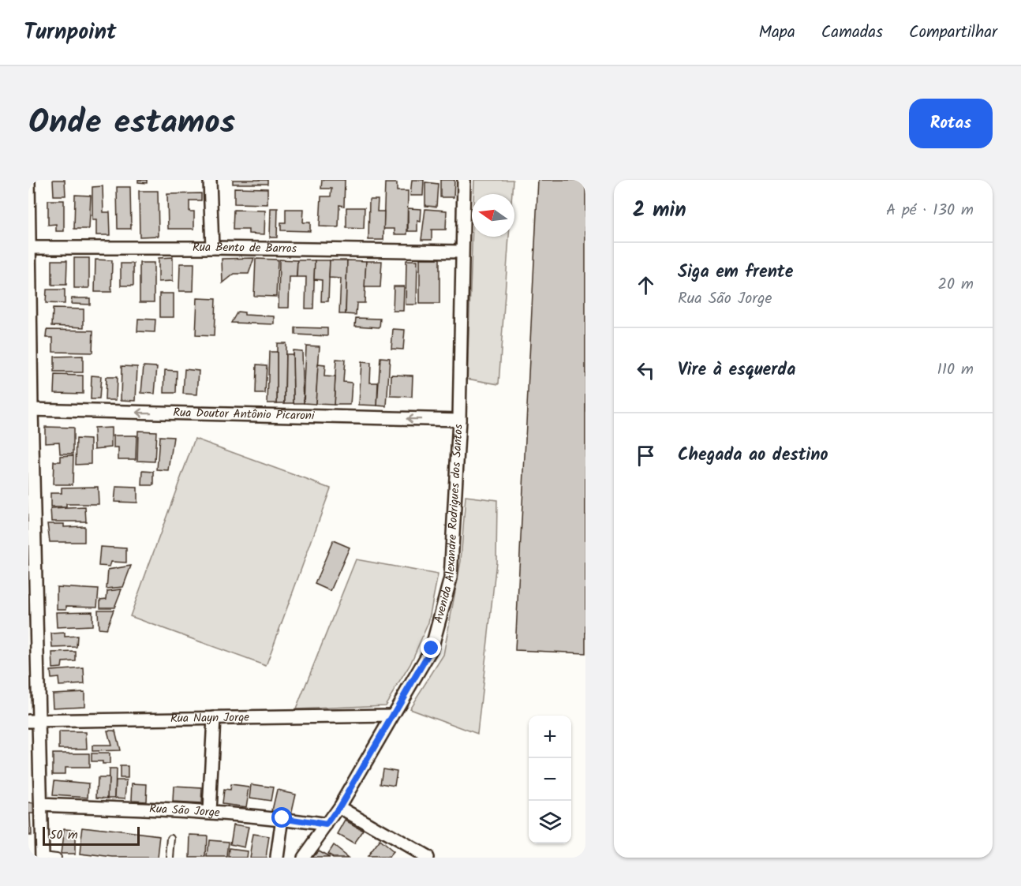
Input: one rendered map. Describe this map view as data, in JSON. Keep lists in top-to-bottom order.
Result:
{
  "streets": {
    "street": [
      "Rua Bento de Barros",
      "Rua Doutor Antônio Picaroni",
      "Avenida Alexandre Rodrigues dos Santos",
      "Rua Nayn Jorge",
      "Rua São Jorge"
    ]
  },
  "crossings": [
    ["Rua Bento de Barros", "Avenida Alexandre Rodrigues dos Santos"],
    ["Rua Doutor Antônio Picaroni", "Avenida Alexandre Rodrigues dos Santos"],
    ["Avenida Alexandre Rodrigues dos Santos", "Rua Nayn Jorge"],
    ["Avenida Alexandre Rodrigues dos Santos", "Rua São Jorge"]
  ],
  "one_way": ["Rua Doutor Antônio Picaroni"],
  "scale_bar": "50 m",
  "north": "left",
  "page": {
    "header": "Turnpoint",
    "nav": ["Mapa", "Camadas", "Compartilhar"],
    "title": "Onde estamos",
    "buttons": "Rotas",
    "heading": ["2 min", "A pé · 130 m"],
    "list": [
      ["Siga em frente", "Rua São Jorge", "20 m"],
      ["Vire à esquerda", "110 m"],
      "Chegada ao destino"
    ],
    "map_buttons": ["+", "−"],
    "scale": "50 m"
  }
}
